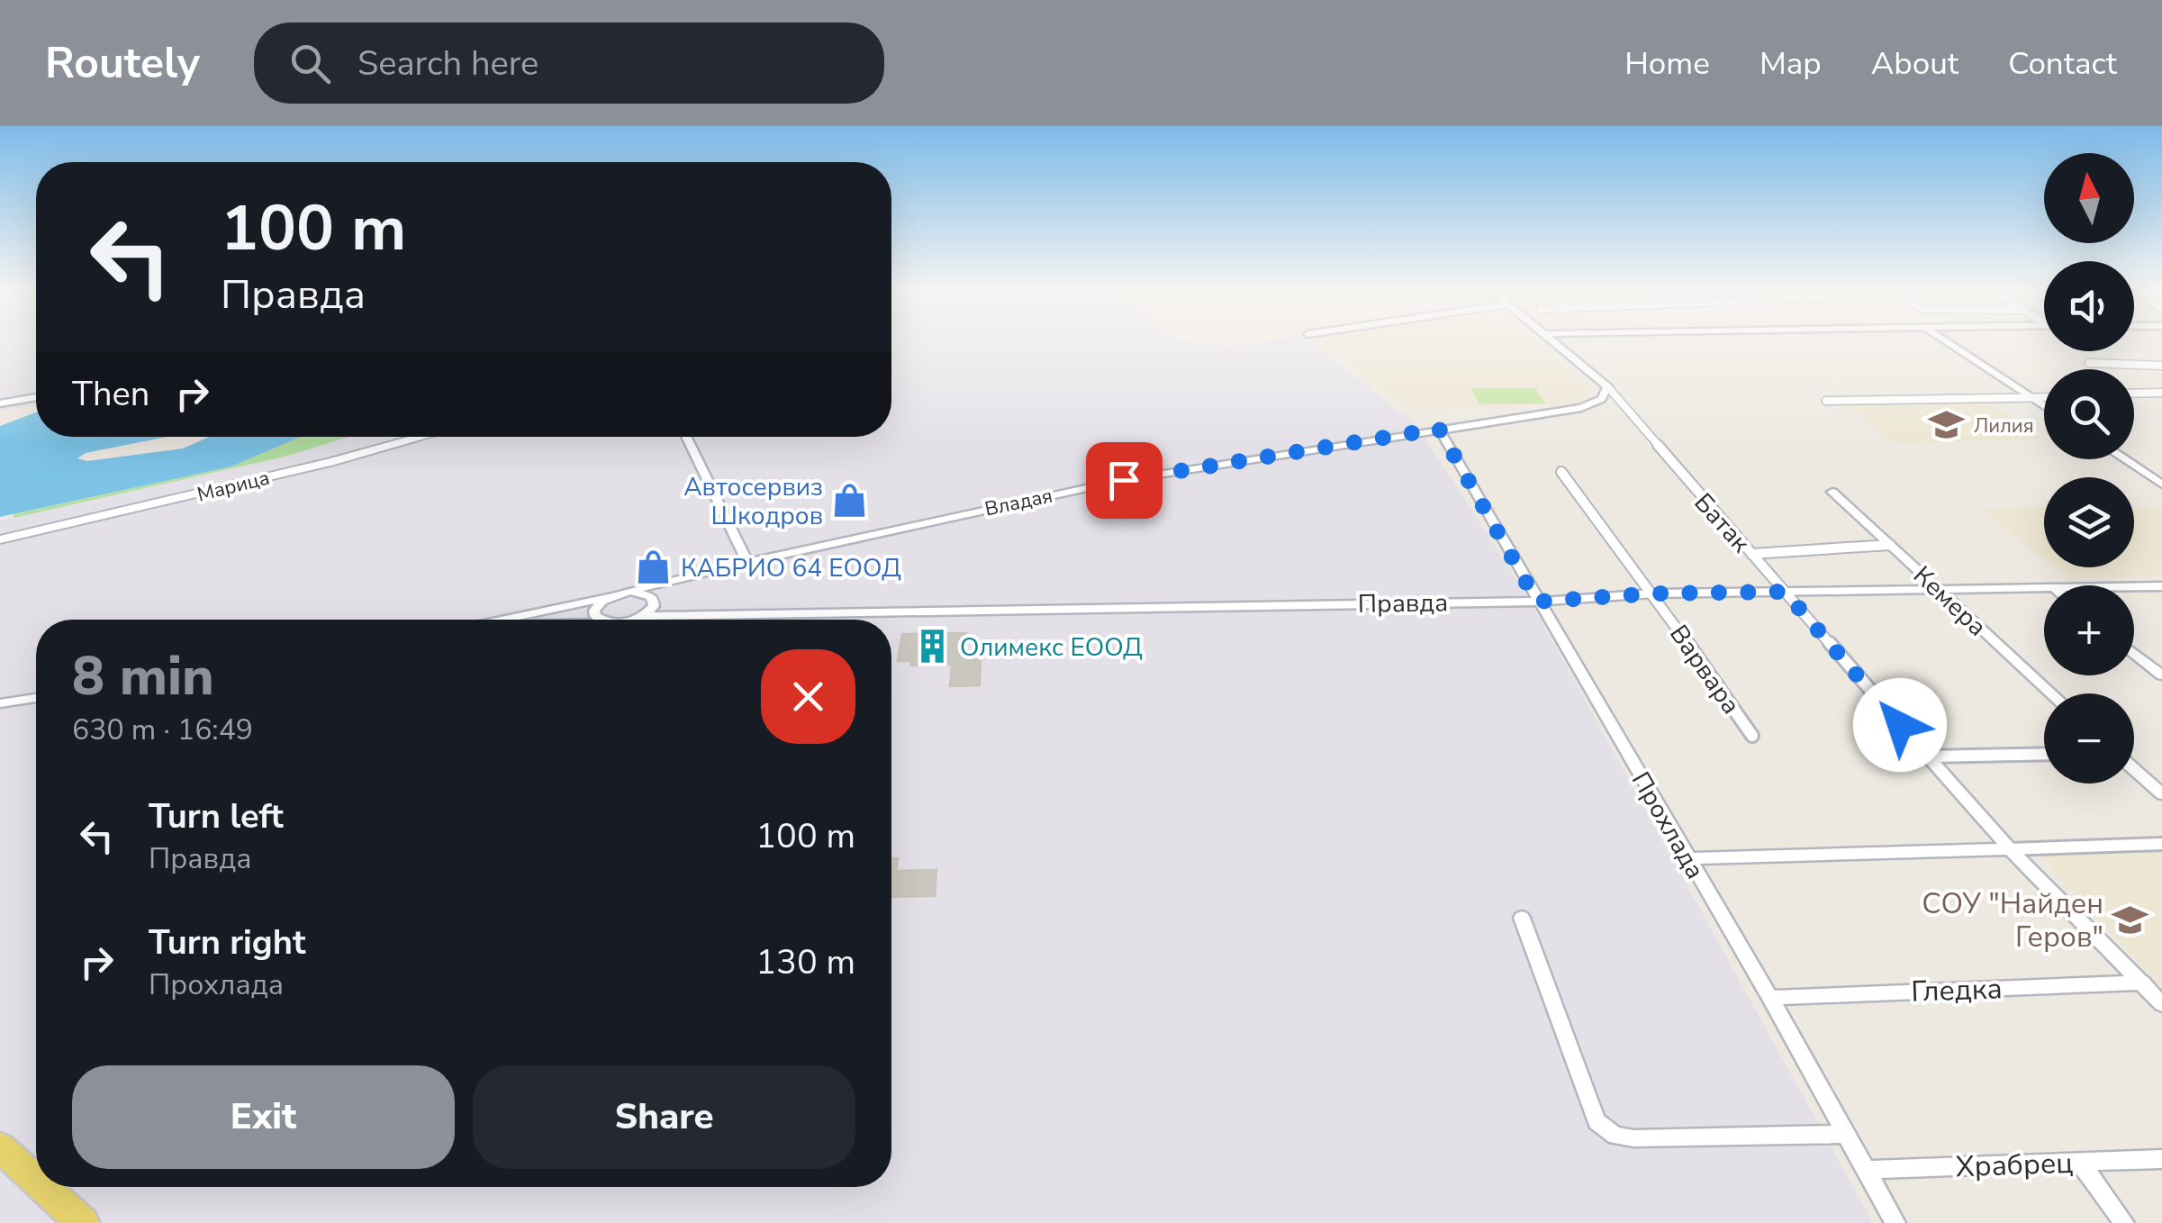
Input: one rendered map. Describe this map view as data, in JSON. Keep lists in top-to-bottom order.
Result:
{
  "streets": {
    "street": [
      "Марица",
      "Владая",
      "Батак",
      "Кемера",
      "Правда",
      "Варвара",
      "Прохлада",
      "Гледка",
      "Храбрец"
    ]
  },
  "crossings": [
    ["Владая", "Батак"],
    ["Владая", "Правда"],
    ["Владая", "Прохлада"],
    ["Батак", "Правда"],
    ["Батак", "Гледка"],
    ["Кемера", "Правда"],
    ["Правда", "Варвара"],
    ["Правда", "Прохлада"],
    ["Прохлада", "Гледка"],
    ["Прохлада", "Храбрец"]
  ],
  "places": {
    "school or university": ["Лилия", "СОУ \"Найден Геров\""],
    "shop": ["Автосервиз Шкодров", "КАБРИО 64 ЕООД"],
    "building": ["Олимекс ЕООД"]
  },
  "north": "top",
  "page": {
    "header": "Routely",
    "search": "Search here",
    "nav": [
      "Home",
      "Map",
      "About",
      "Contact"
    ],
    "map_buttons": ["+", "−"],
    "turn": ["100 m", "Правда"],
    "then": "Then",
    "heading": ["8 min", "630 m · 16:49"],
    "list": [
      {
        "name": "Turn left",
        "note": "Правда",
        "value": "100 m"
      },
      {
        "name": "Turn right",
        "note": "Прохлада",
        "value": "130 m"
      }
    ],
    "buttons": ["Exit", "Share"]
  }
}
